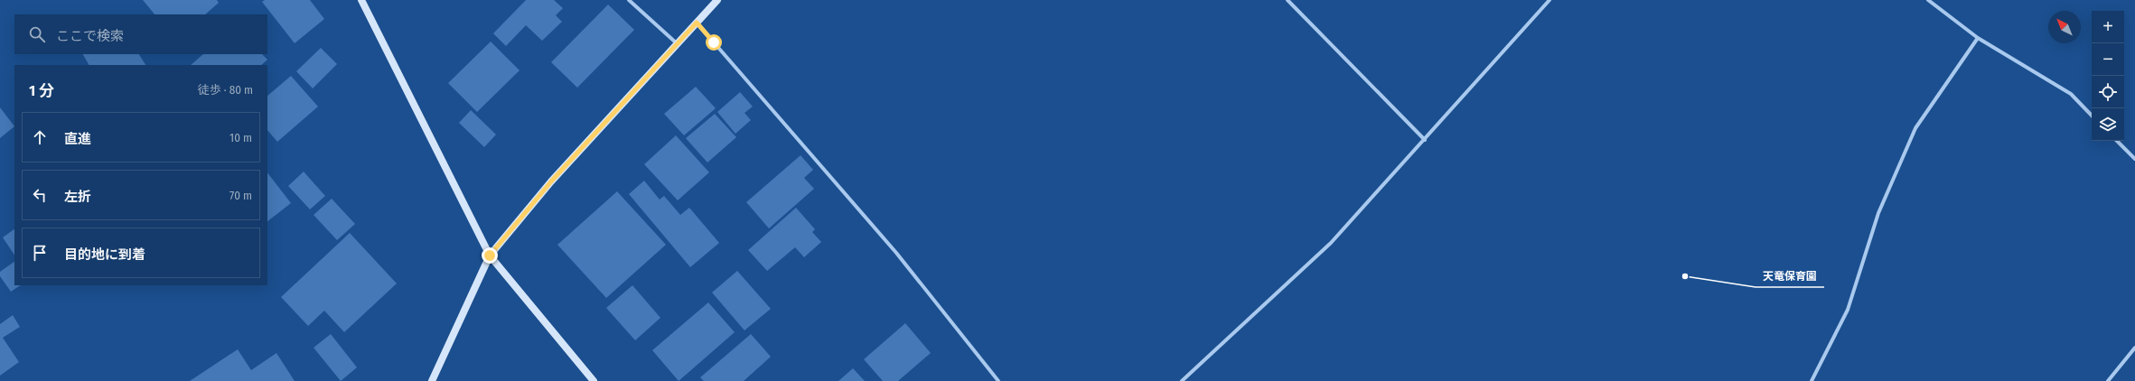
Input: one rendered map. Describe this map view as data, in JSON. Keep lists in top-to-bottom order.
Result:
{
  "places": ["天竜保育園"],
  "north": "top left",
  "page": {
    "map_buttons": ["+", "−"],
    "search": "ここで検索",
    "heading": ["1 分", "徒歩 · 80 m"],
    "list": [
      ["直進", "10 m"],
      ["左折", "70 m"],
      "目的地に到着"
    ]
  }
}
